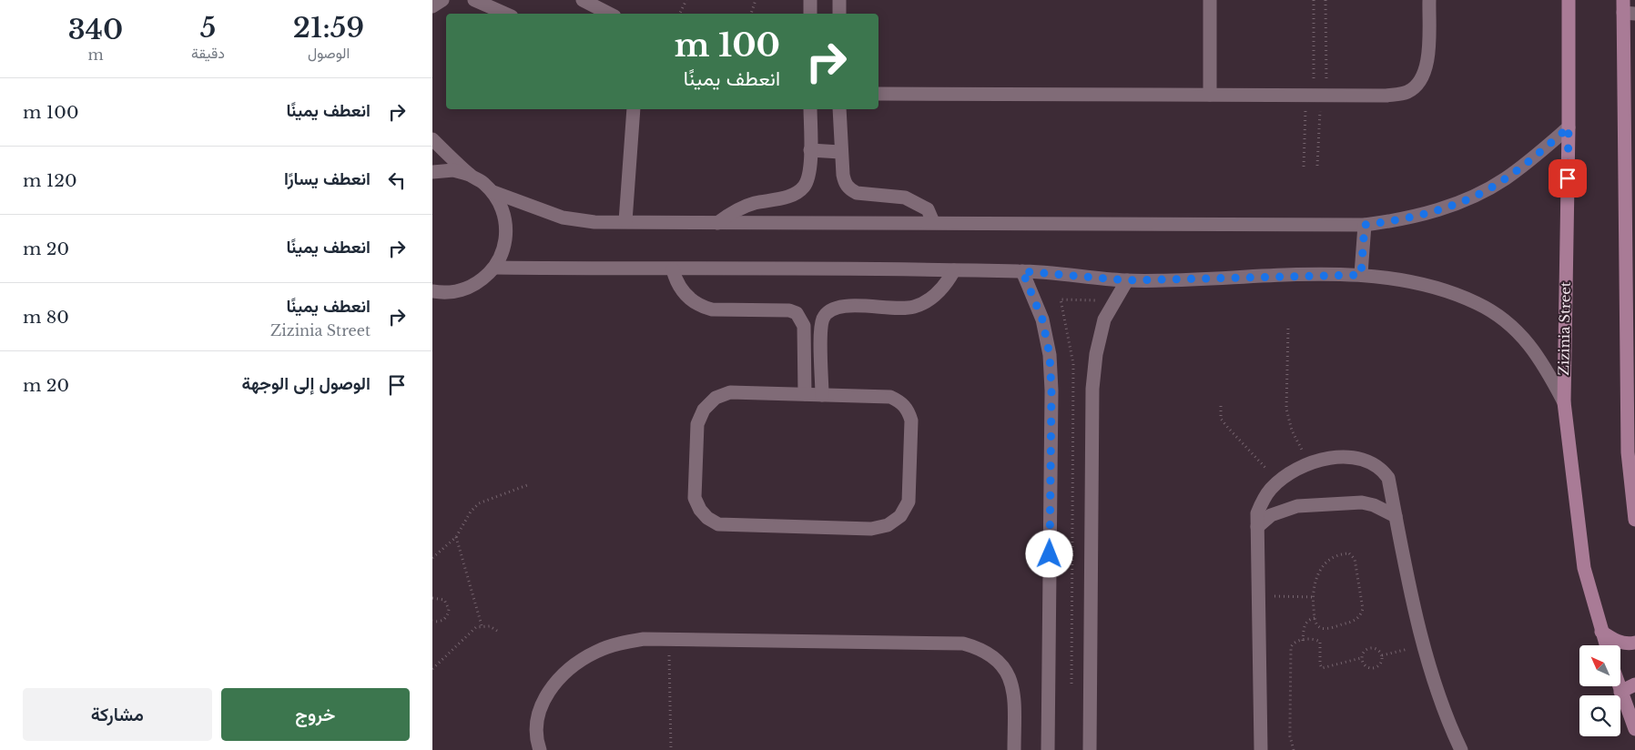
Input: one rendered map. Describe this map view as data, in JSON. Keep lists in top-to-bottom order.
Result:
{
  "streets": {
    "main road": ["Zizinia Street"]
  },
  "north": "top left",
  "page": {
    "eta": [
      "21:59",
      "الوصول",
      "5",
      "دقيقة",
      "340",
      "m"
    ],
    "turn": ["100 m", "انعطف يمينًا"],
    "list": [
      {
        "name": "انعطف يمينًا",
        "value": "100 m"
      },
      {
        "name": "انعطف يسارًا",
        "value": "120 m"
      },
      {
        "name": "انعطف يمينًا",
        "value": "20 m"
      },
      {
        "name": "انعطف يمينًا",
        "note": "Zizinia Street",
        "value": "80 m"
      },
      {
        "name": "الوصول إلى الوجهة",
        "value": "20 m"
      }
    ],
    "buttons": ["خروج", "مشاركة"]
  }
}
